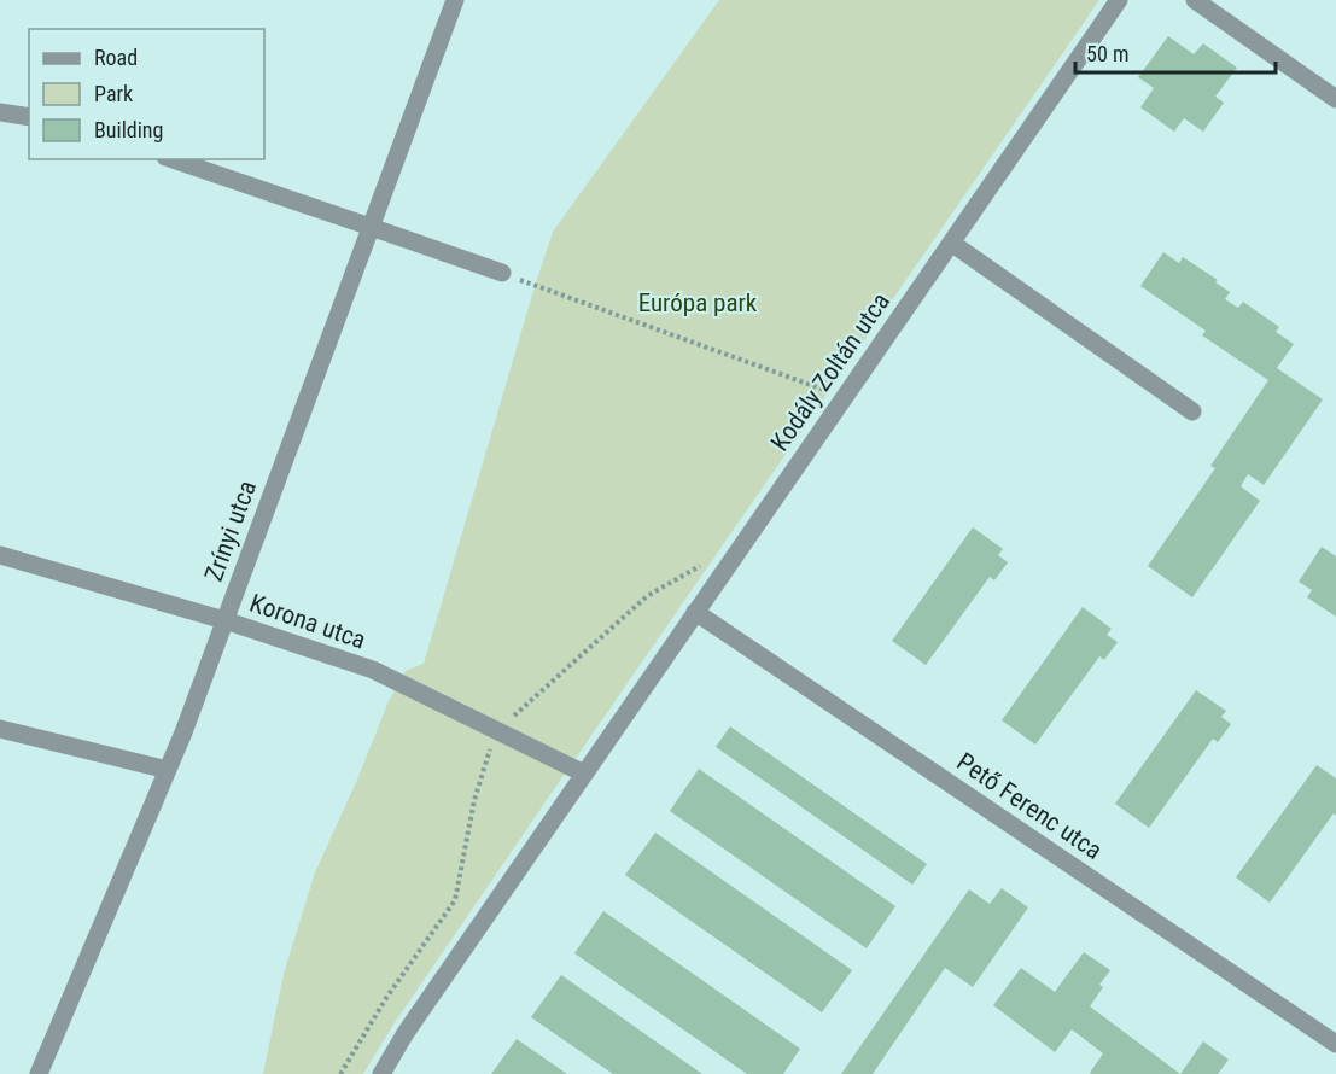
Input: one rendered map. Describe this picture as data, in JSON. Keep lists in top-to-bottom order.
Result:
{
  "streets": {
    "street": [
      "Kodály Zoltán utca",
      "Zrínyi utca",
      "Korona utca",
      "Pető Ferenc utca"
    ]
  },
  "crossings": [
    ["Kodály Zoltán utca", "Korona utca"],
    ["Kodály Zoltán utca", "Pető Ferenc utca"],
    ["Zrínyi utca", "Korona utca"]
  ],
  "parks": ["Európa park"],
  "legend": ["Road", "Park", "Building"],
  "scale_bar": "50 m"
}
